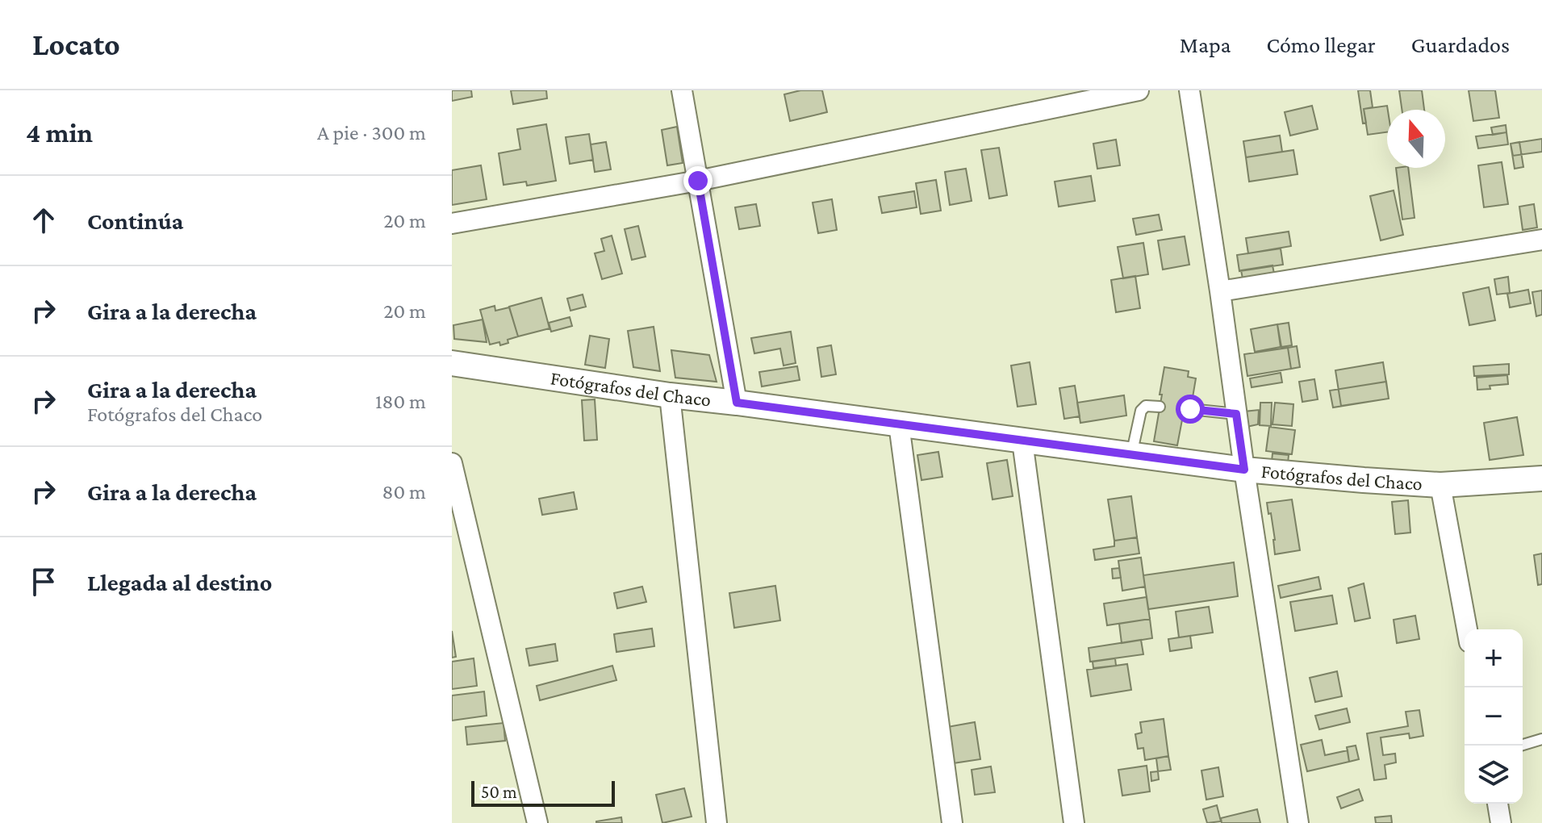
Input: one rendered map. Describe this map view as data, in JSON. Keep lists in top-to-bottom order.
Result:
{
  "streets": {
    "street": ["Fotógrafos del Chaco"]
  },
  "scale_bar": "50 m",
  "north": "top",
  "page": {
    "header": "Locato",
    "nav": ["Mapa", "Cómo llegar", "Guardados"],
    "heading": ["4 min", "A pie · 300 m"],
    "list": [
      ["Continúa", "20 m"],
      ["Gira a la derecha", "20 m"],
      ["Gira a la derecha", "Fotógrafos del Chaco", "180 m"],
      ["Gira a la derecha", "80 m"],
      "Llegada al destino"
    ],
    "map_buttons": ["+", "−"],
    "scale": "50 m"
  }
}
